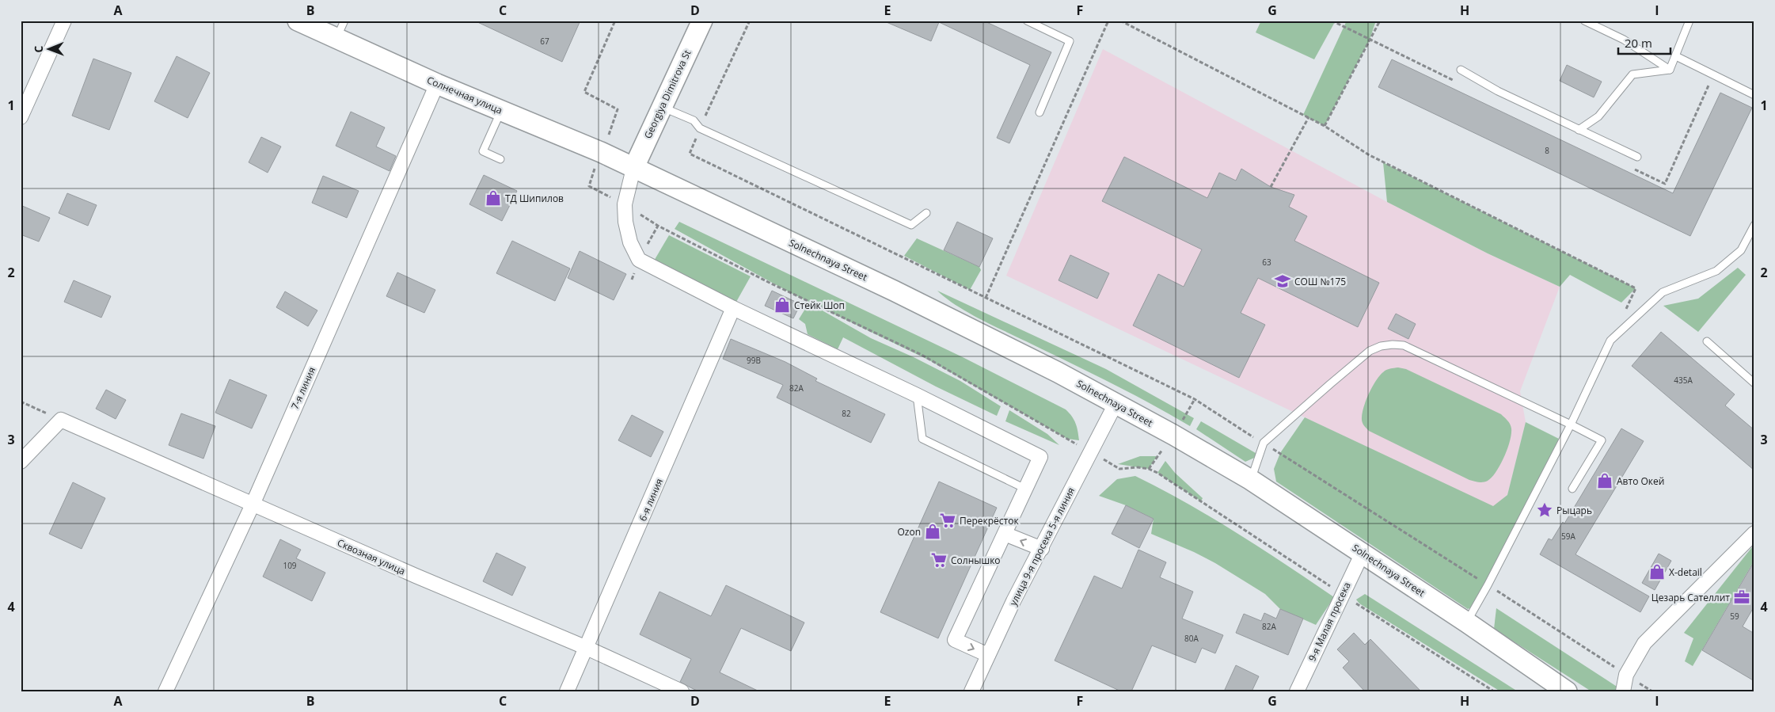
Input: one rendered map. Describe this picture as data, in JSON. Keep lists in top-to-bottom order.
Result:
{
  "streets": {
    "main road": ["Georgiya Dimitrova St", "Солнечная улица", "Solnechnaya Street"],
    "street": [
      "7-я линия",
      "6-я линия",
      "улица 9-я просека 5-я линия",
      "Сквозная улица",
      "9-я Малая просека"
    ]
  },
  "crossings": [
    ["Georgiya Dimitrova St", "Солнечная улица"],
    ["Georgiya Dimitrova St", "Solnechnaya Street"],
    ["Солнечная улица", "Solnechnaya Street"],
    ["Солнечная улица", "7-я линия"],
    ["Solnechnaya Street", "улица 9-я просека 5-я линия"],
    ["Solnechnaya Street", "9-я Малая просека"],
    ["7-я линия", "Сквозная улица"],
    ["6-я линия", "Сквозная улица"]
  ],
  "places": {
    "shop": [
      "ТД Шипилов",
      "Стейк Шоп",
      "Авто Окей",
      "Ozon",
      "X-detail"
    ],
    "school or university": ["СОШ №175"],
    "place": ["Рыцарь"],
    "supermarket": ["Перекрёсток", "Солнышко"],
    "office": ["Цезарь Сателлит"]
  },
  "house_numbers": [
    "67",
    "8",
    "63",
    "99В",
    "435А",
    "82А",
    "82",
    "59А",
    "109",
    "59",
    "82А",
    "80А"
  ],
  "scale_bar": "20 m",
  "north": "left",
  "grid": {
    "columns": [
      "A",
      "B",
      "C",
      "D",
      "E",
      "F",
      "G",
      "H",
      "I"
    ],
    "rows": [
      "1",
      "2",
      "3",
      "4"
    ]
  }
}
